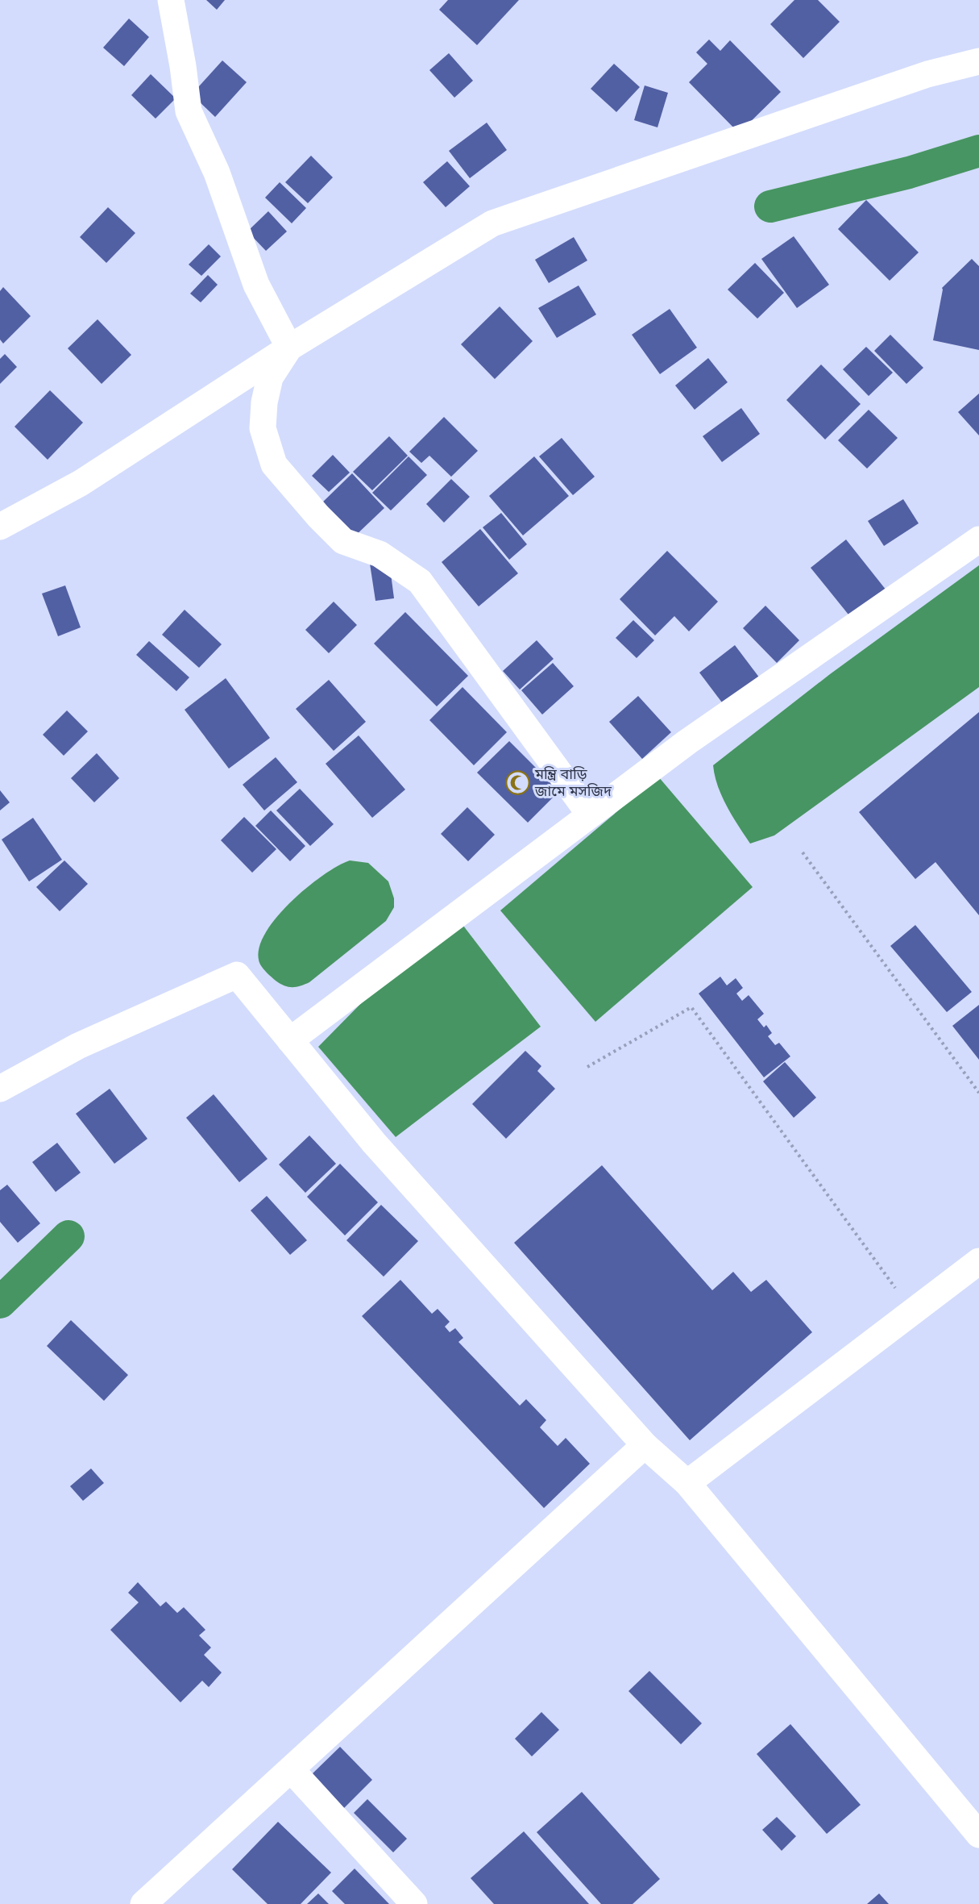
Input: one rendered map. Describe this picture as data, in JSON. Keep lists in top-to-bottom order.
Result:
{
  "places": {
    "mosque": ["মন্ত্রি বাড়ি জামে মসজিদ"]
  }
}
